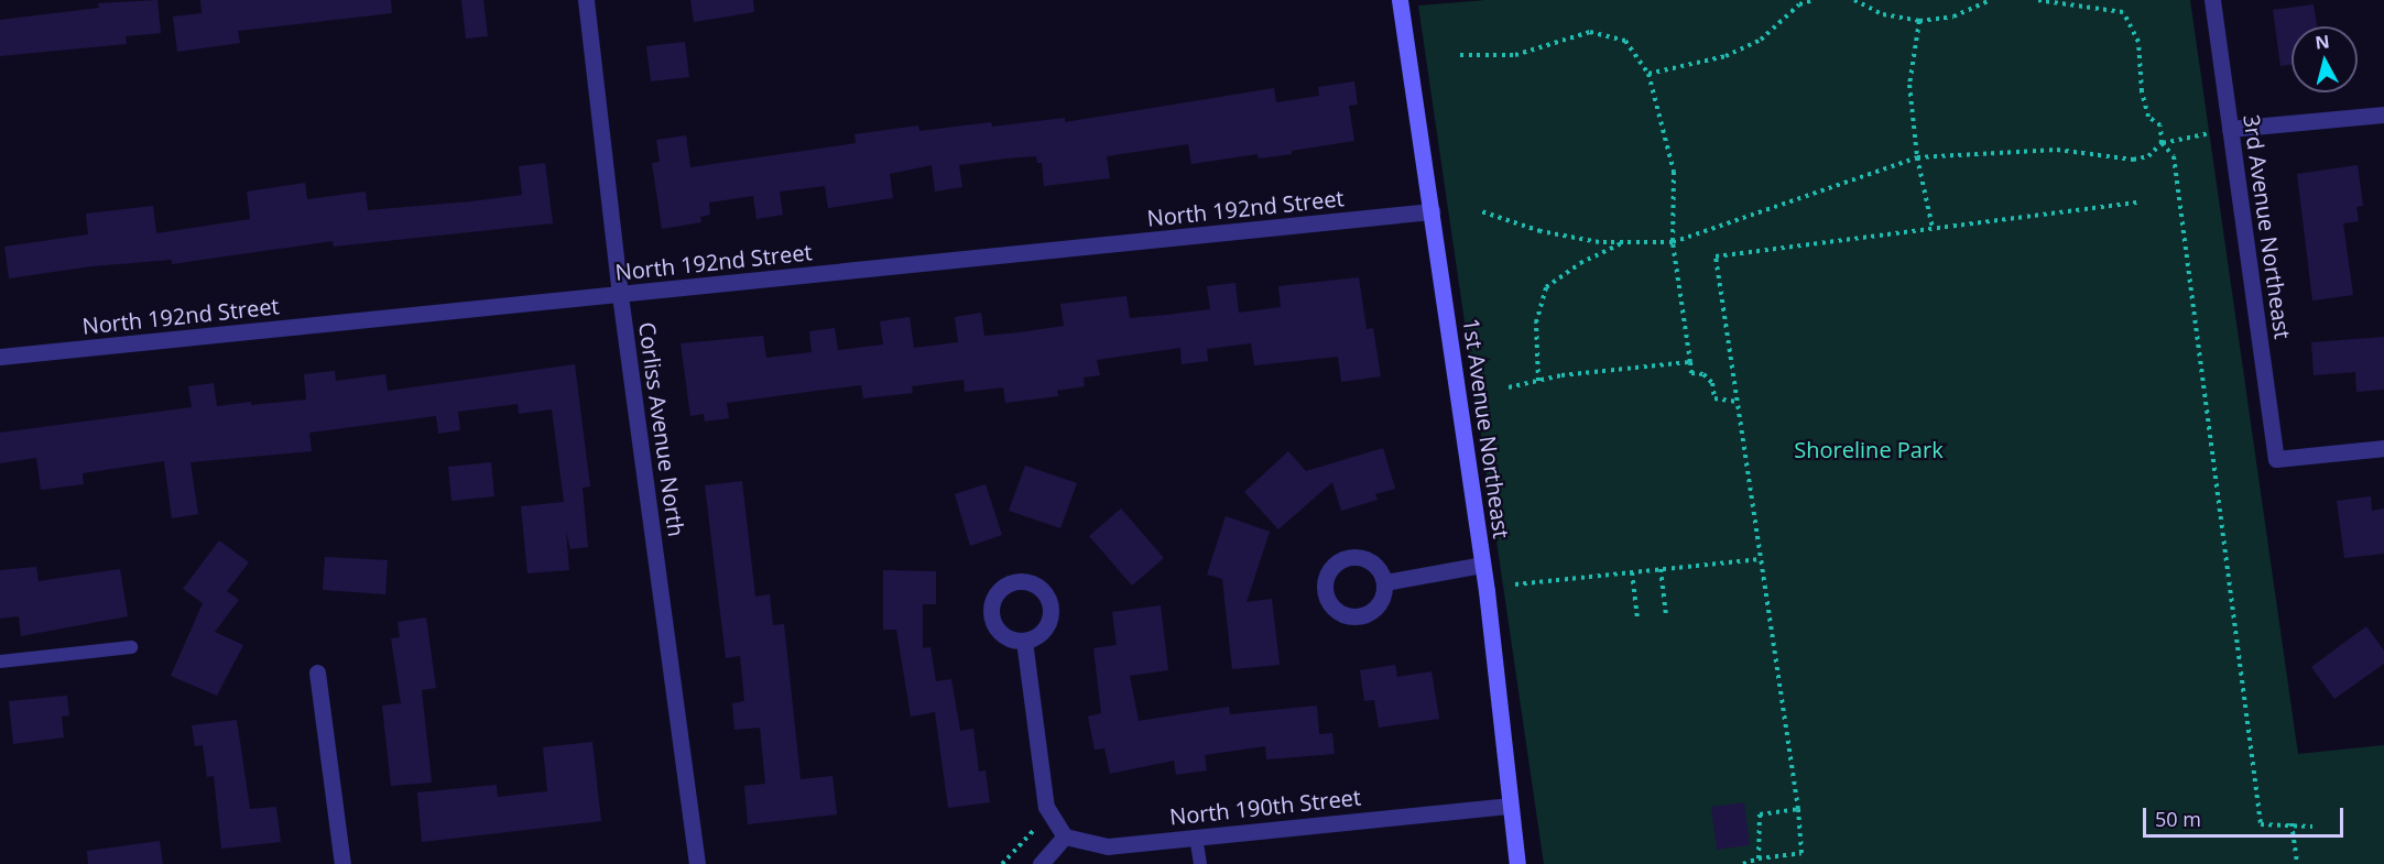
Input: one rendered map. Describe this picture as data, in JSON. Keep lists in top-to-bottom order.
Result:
{
  "streets": {
    "street": [
      "North 192nd Street",
      "3rd Avenue Northeast",
      "1st Avenue Northeast",
      "Corliss Avenue North",
      "North 190th Street"
    ]
  },
  "crossings": [
    ["North 192nd Street", "1st Avenue Northeast"],
    ["North 192nd Street", "Corliss Avenue North"],
    ["1st Avenue Northeast", "North 190th Street"]
  ],
  "parks": ["Shoreline Park"],
  "scale_bar": "50 m",
  "north": "top"
}
